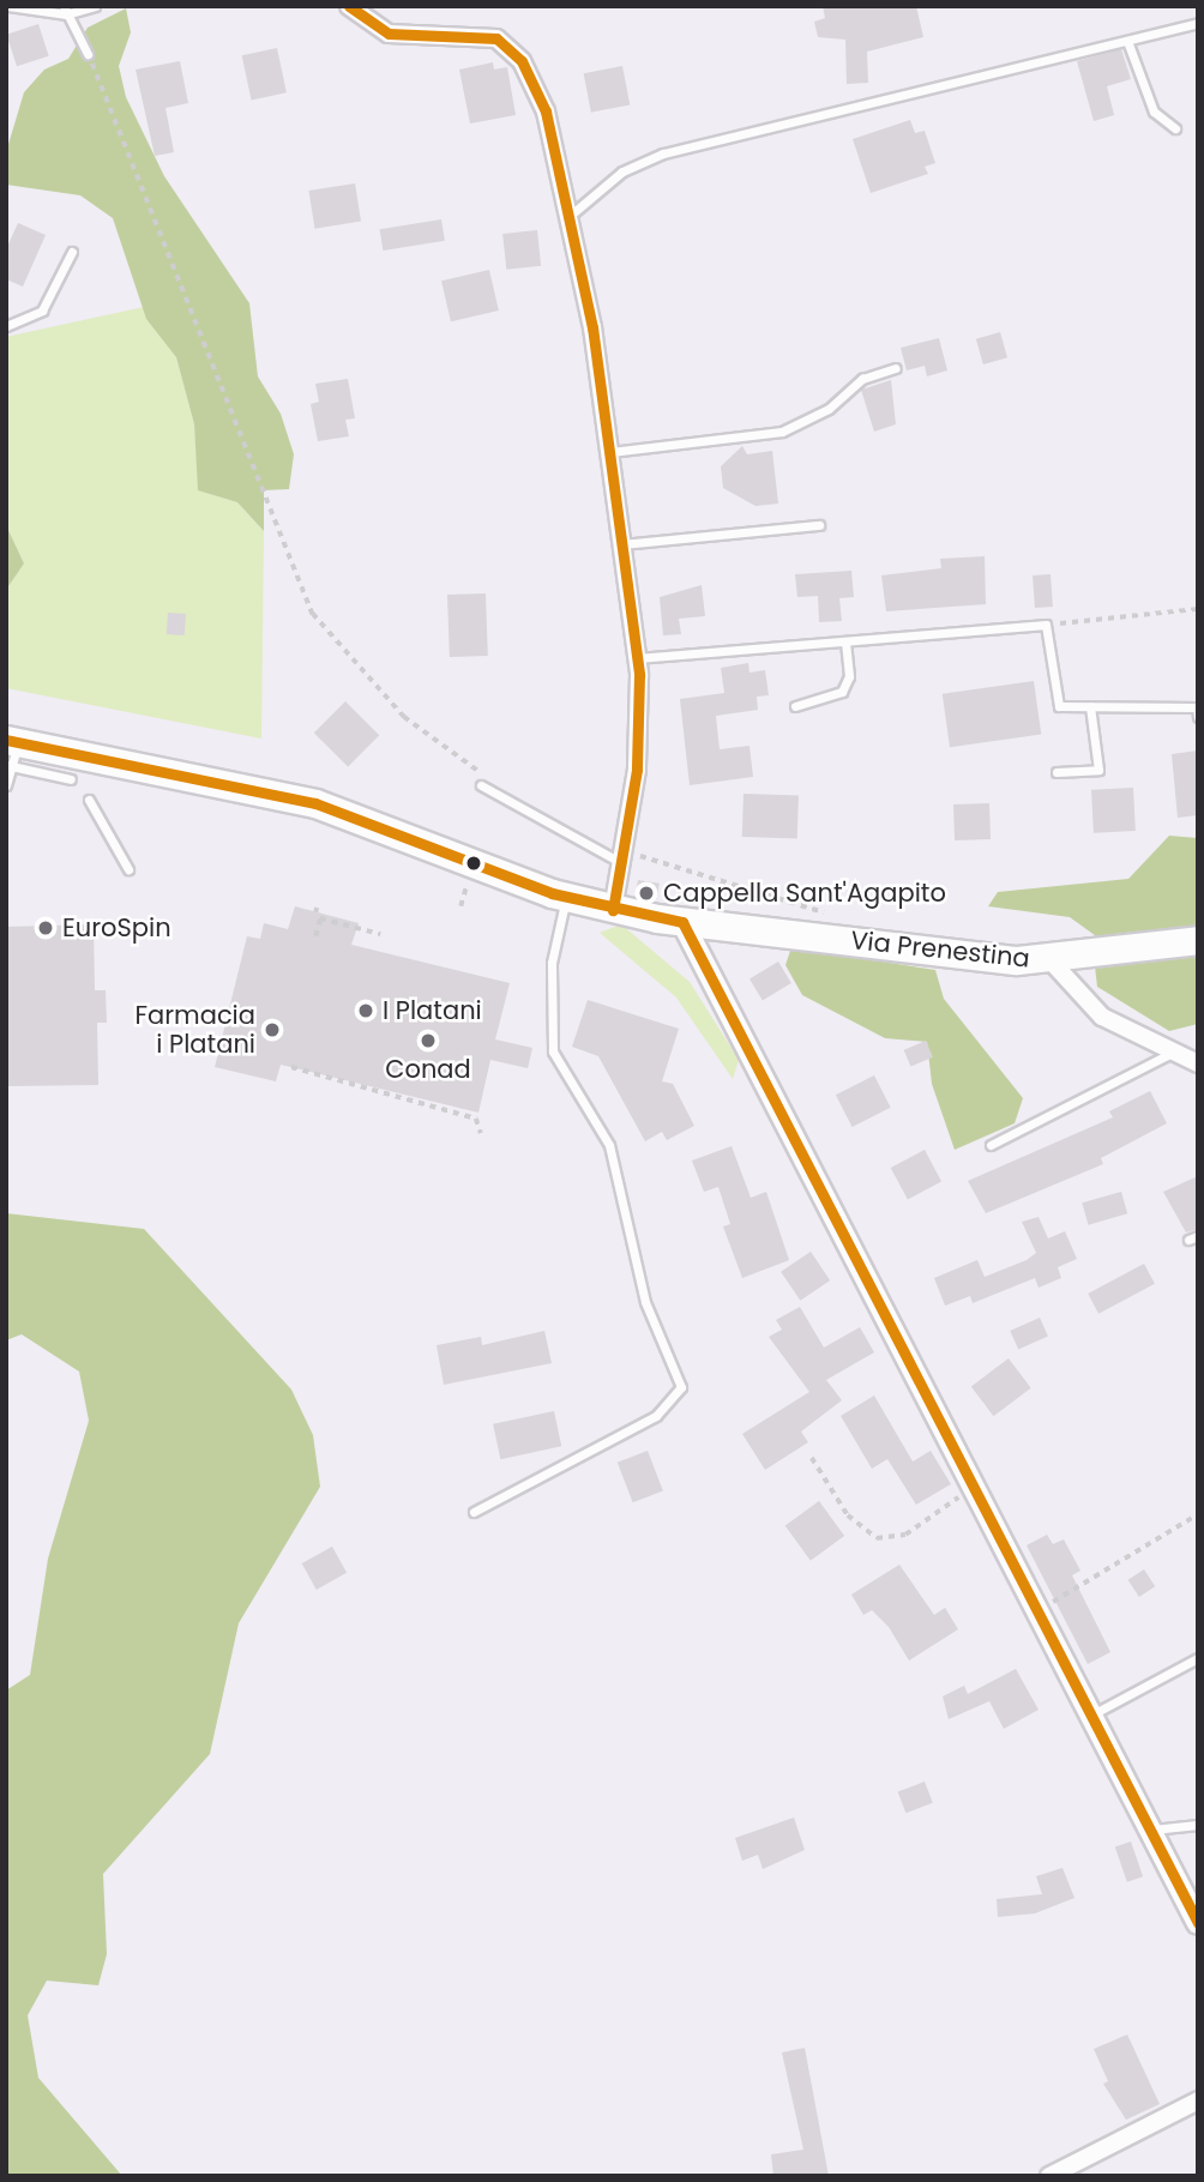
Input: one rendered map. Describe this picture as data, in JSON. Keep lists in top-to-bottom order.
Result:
{
  "streets": {
    "main road": ["Via Prenestina"]
  },
  "places": [
    "Cappella Sant'Agapito",
    "EuroSpin",
    "I Platani",
    "Farmacia i Platani",
    "Conad"
  ]
}
